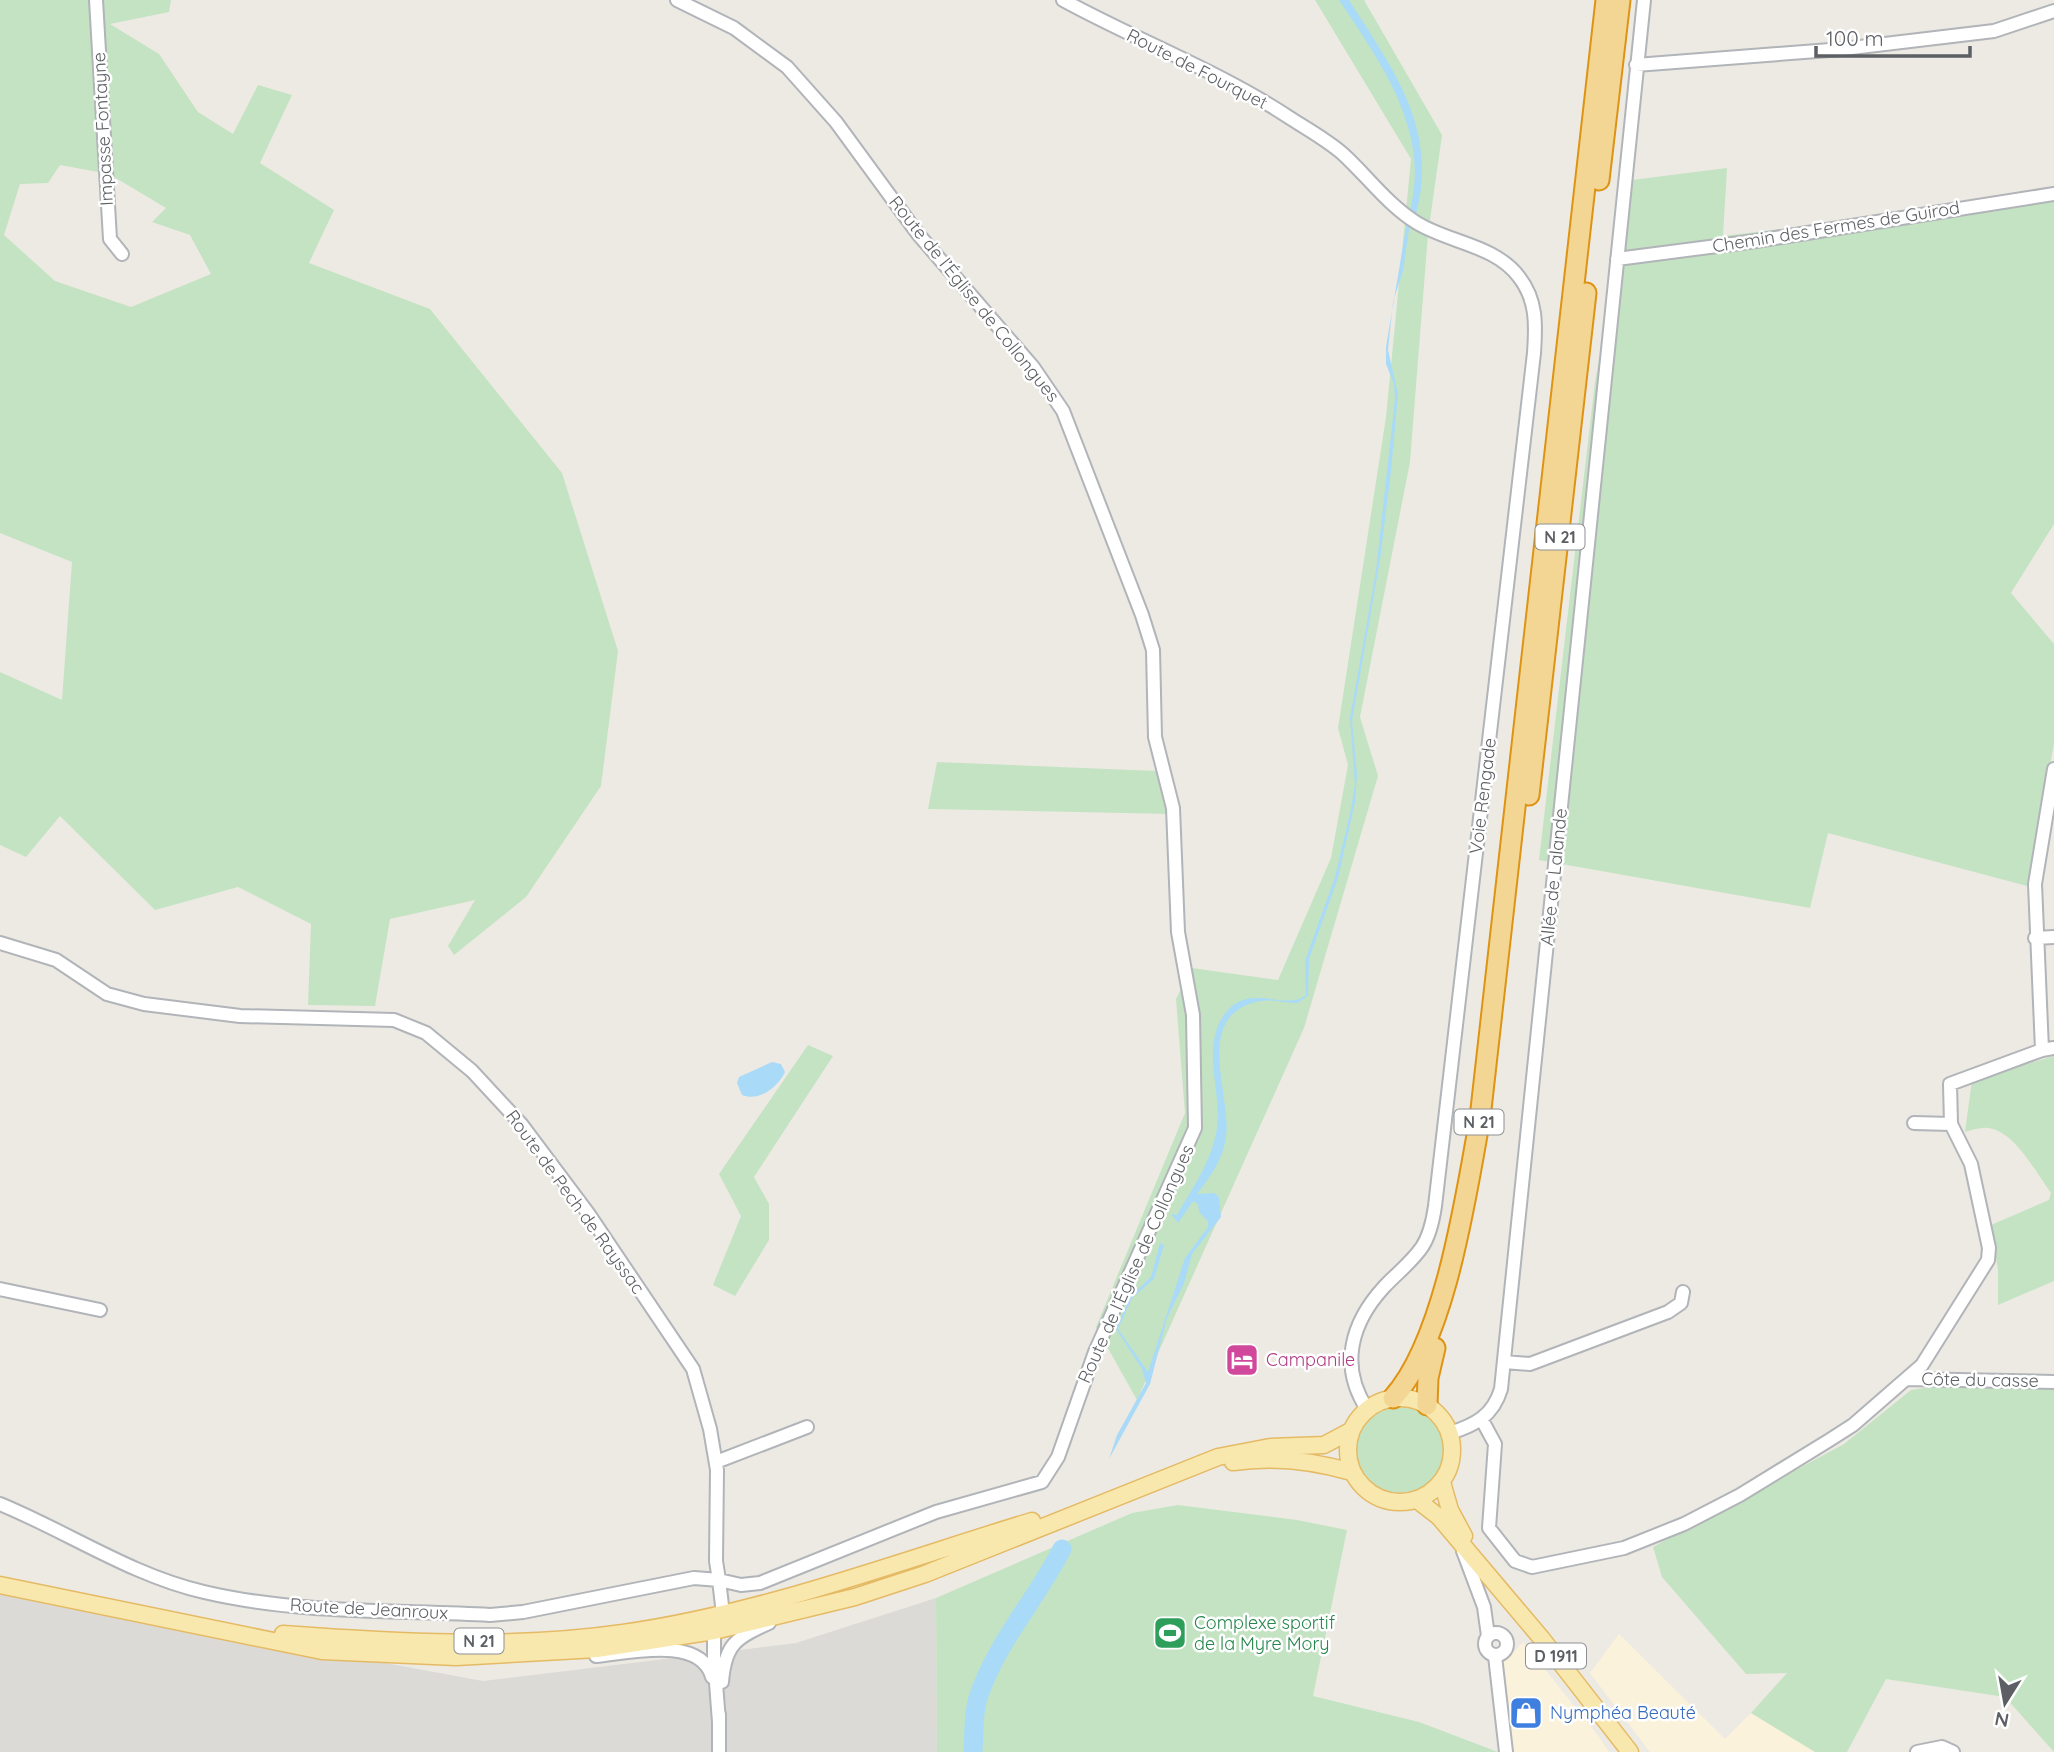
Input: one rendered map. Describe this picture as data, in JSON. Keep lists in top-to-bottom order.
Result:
{
  "streets": {
    "highway": ["N 21"],
    "main road": ["D 1911"],
    "street": [
      "Route de Fourquet",
      "Impasse Fontayne",
      "Chemin des Fermes de Guirod",
      "Route de l’Église de Collongues",
      "Voie Rengade",
      "Allée de Lalande",
      "Route de Pech de Rayssac",
      "Côte du casse",
      "Route de Jeanroux"
    ]
  },
  "crossings": [
    ["Route de Fourquet", "Voie Rengade"],
    ["Chemin des Fermes de Guirod", "Allée de Lalande"],
    ["Route de l’Église de Collongues", "Route de Jeanroux"],
    ["N 21", "Voie Rengade"],
    ["N 21", "D 1911"],
    ["Voie Rengade", "D 1911"],
    ["Route de Pech de Rayssac", "Route de Jeanroux"]
  ],
  "places": {
    "hotel": ["Campanile"],
    "sports": ["Complexe sportif de la Myre Mory"],
    "shop": ["Nymphéa Beauté"]
  },
  "scale_bar": "100 m",
  "north": "bottom"
}
